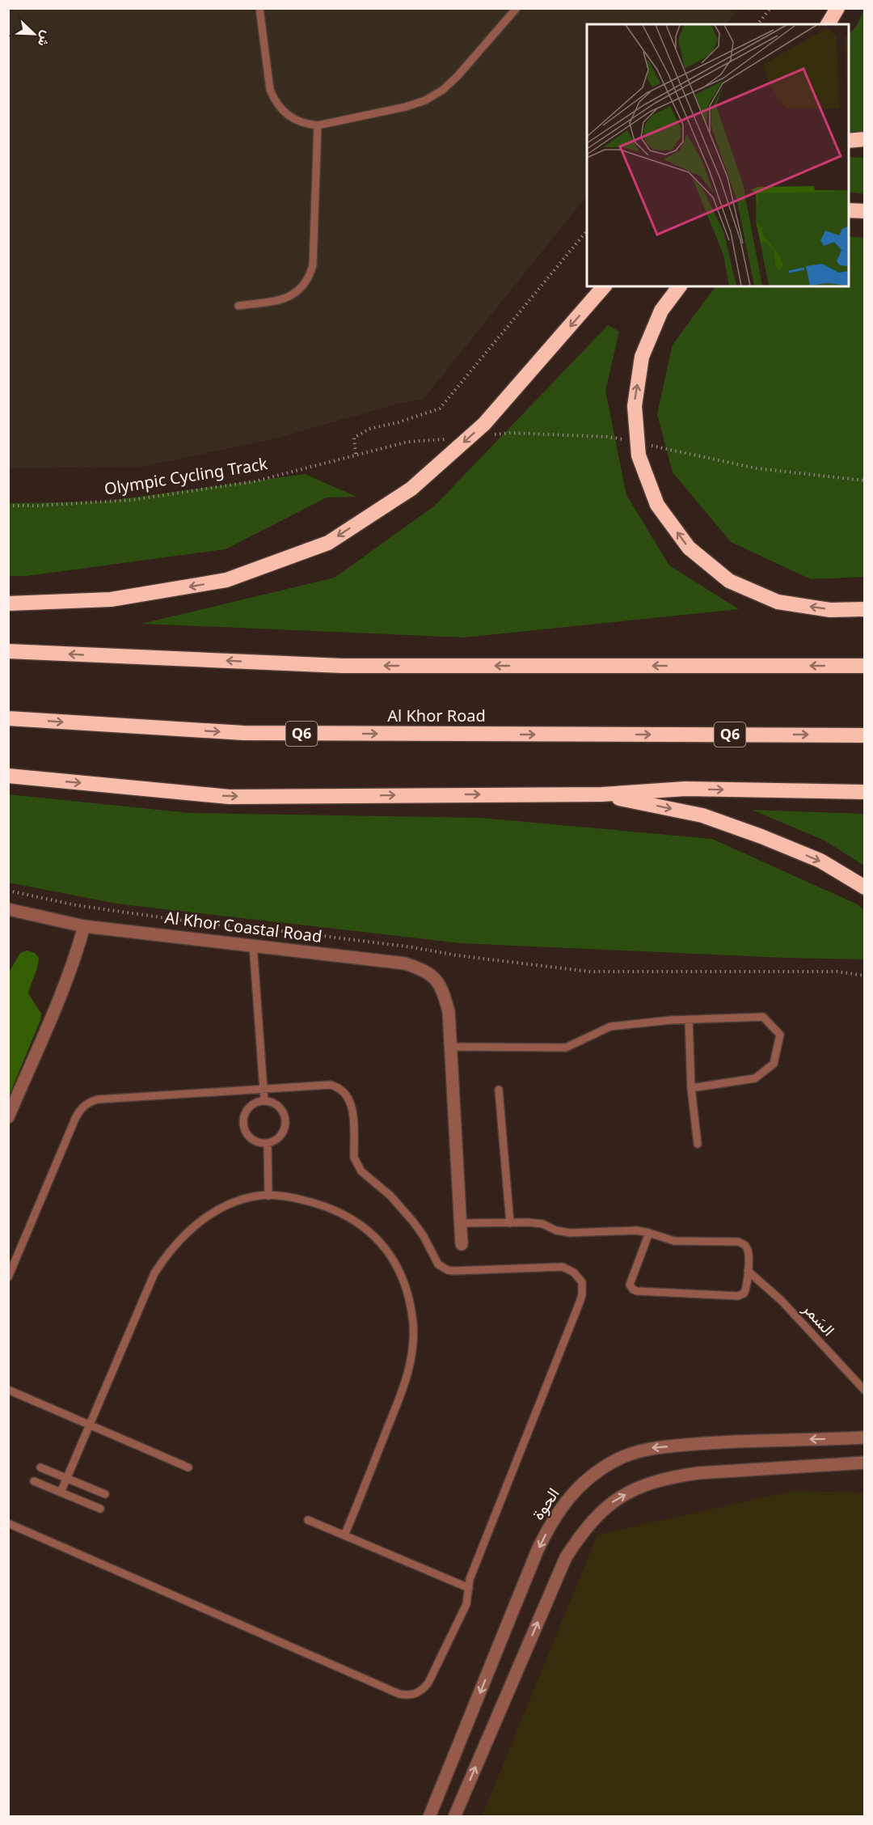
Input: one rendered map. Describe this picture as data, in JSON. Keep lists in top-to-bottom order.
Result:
{
  "streets": {
    "highway": ["Al Khor Road", "Q6"],
    "street": ["Al Khor Coastal Road", "الحوة"],
    "lane": ["السَمر"],
    "path": ["Olympic Cycling Track"]
  },
  "one_way": ["الحوة"],
  "north": "bottom right"
}
